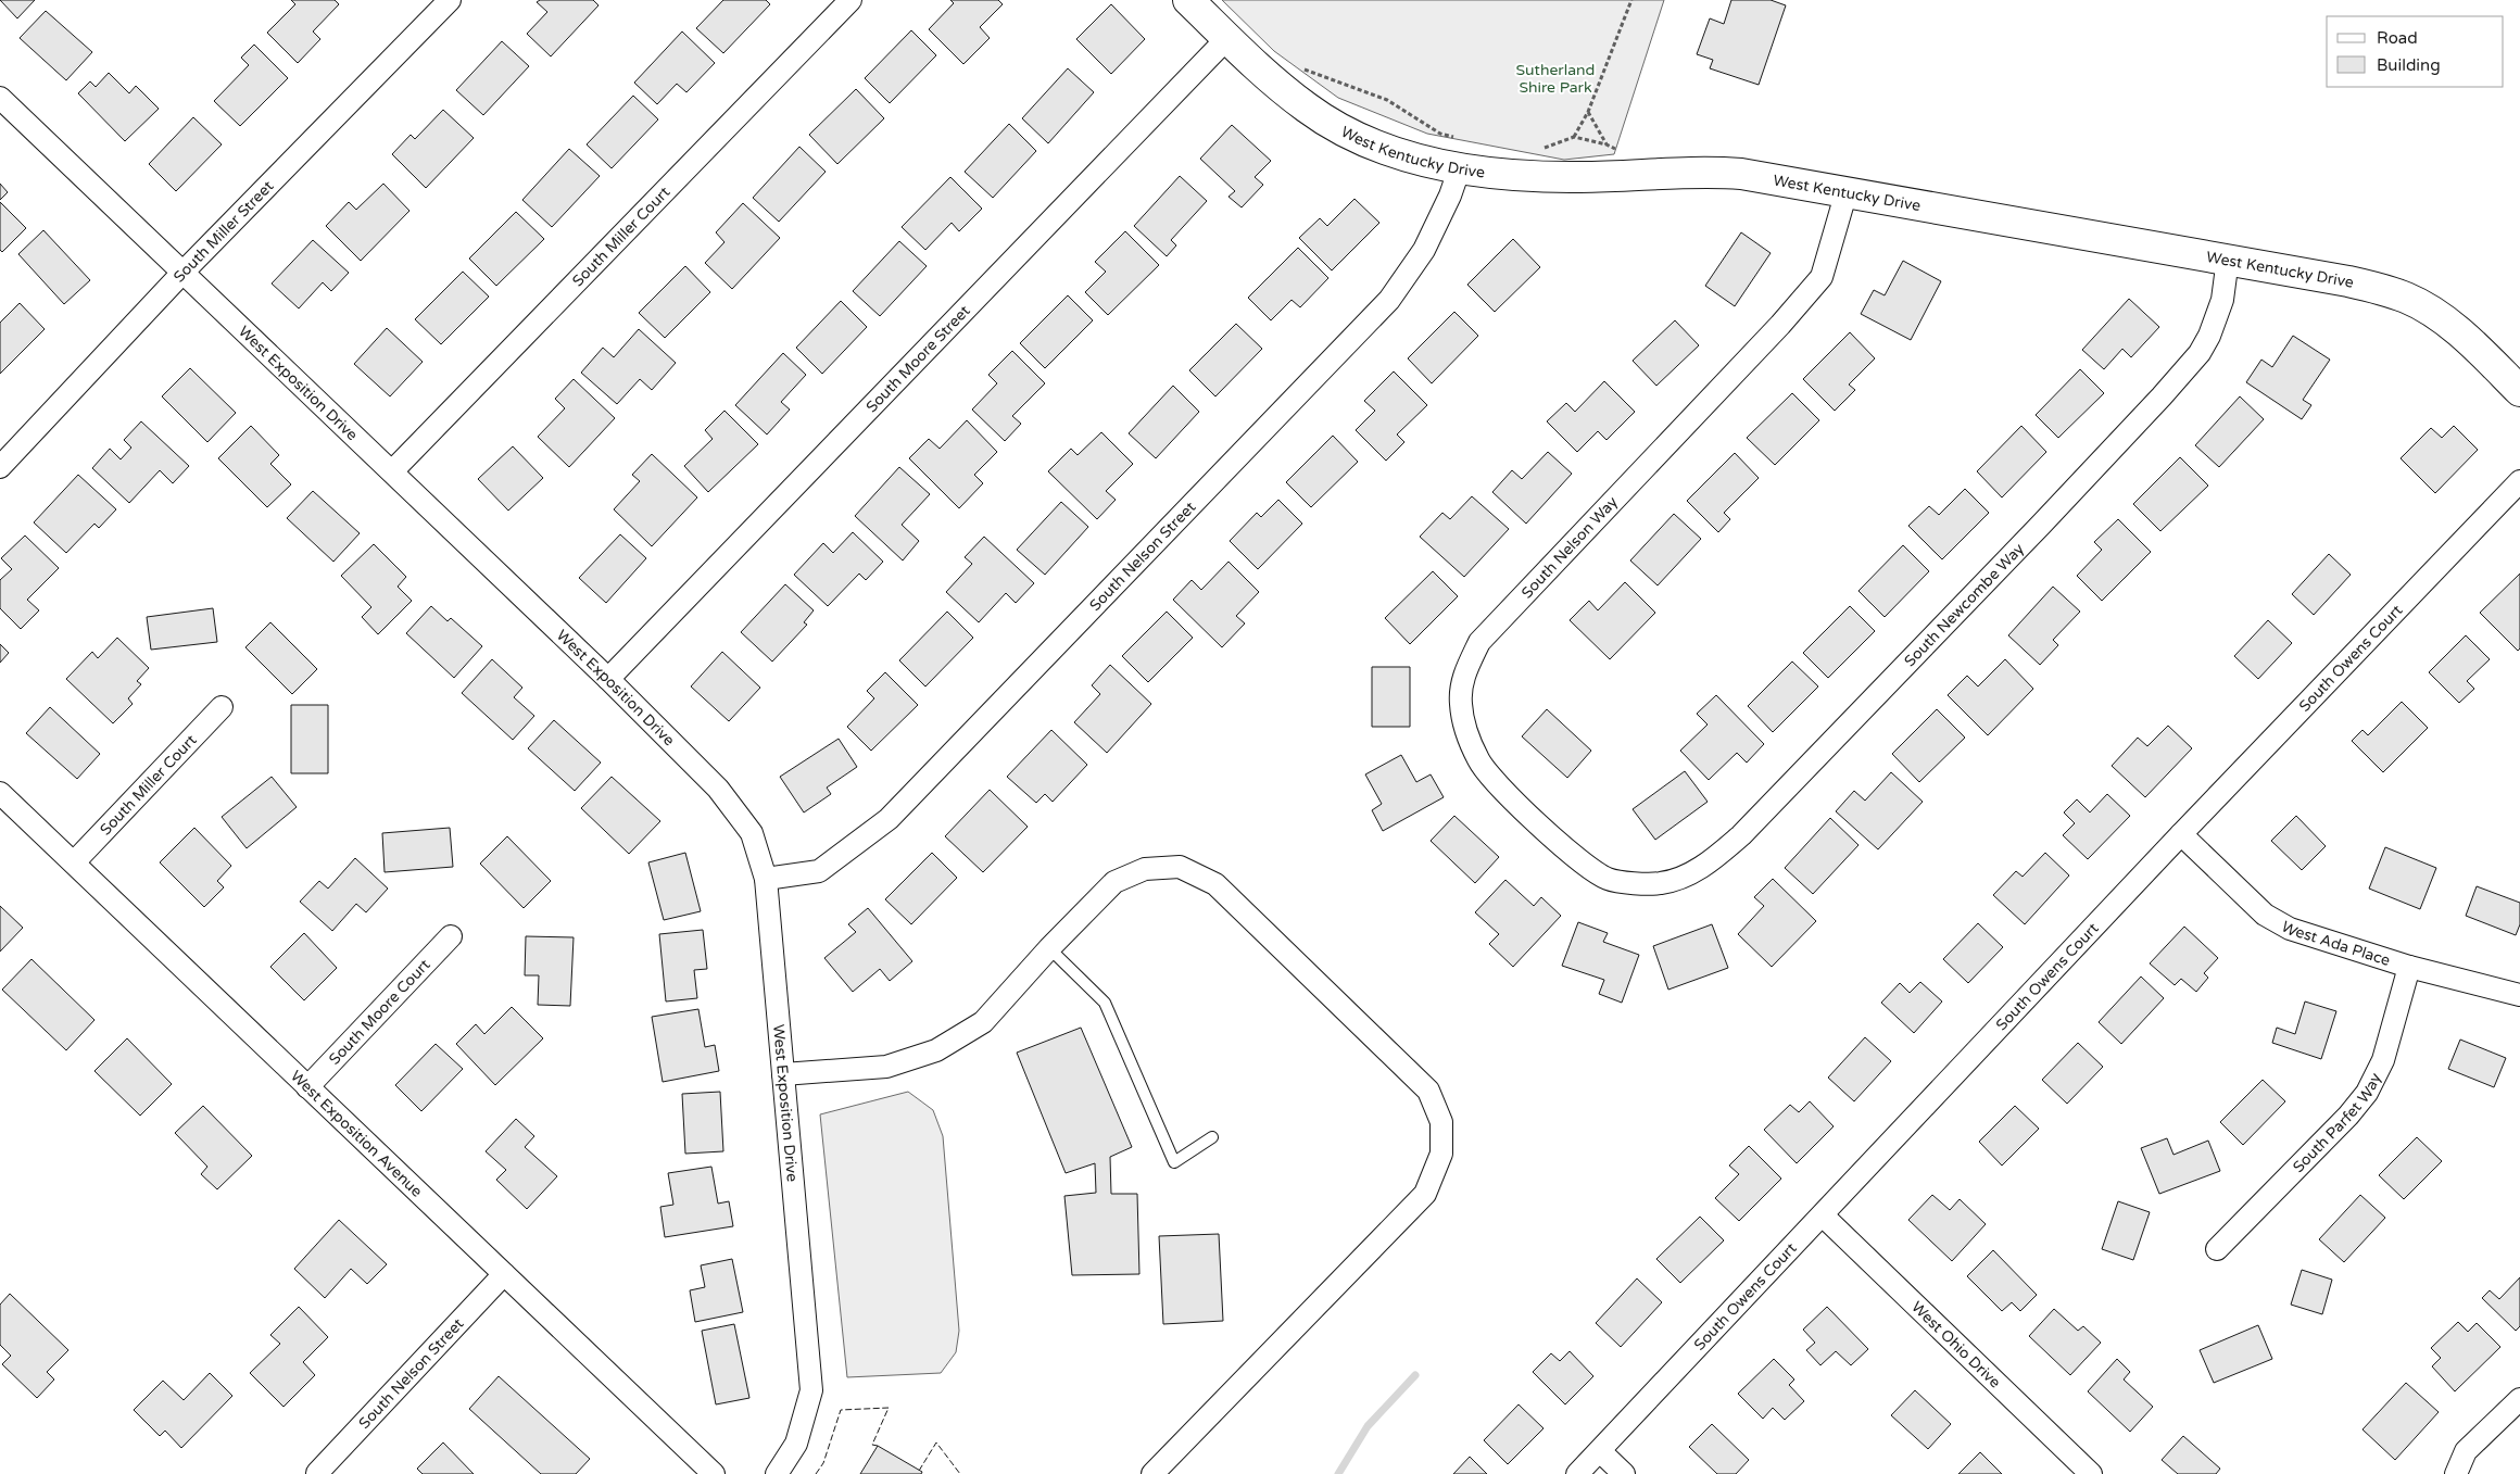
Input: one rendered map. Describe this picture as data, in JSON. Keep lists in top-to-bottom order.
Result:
{
  "streets": {
    "street": [
      "West Kentucky Drive",
      "South Miller Street",
      "South Miller Court",
      "South Moore Street",
      "West Exposition Drive",
      "South Nelson Way",
      "South Nelson Street",
      "South Newcombe Way",
      "South Owens Court",
      "West Ada Place",
      "South Moore Court",
      "South Parfet Way",
      "West Exposition Avenue",
      "West Ohio Drive"
    ]
  },
  "crossings": [
    ["West Kentucky Drive", "South Moore Street"],
    ["West Kentucky Drive", "South Nelson Way"],
    ["West Kentucky Drive", "South Nelson Street"],
    ["West Kentucky Drive", "South Newcombe Way"],
    ["South Miller Street", "West Exposition Drive"],
    ["South Miller Court", "West Exposition Drive"],
    ["South Miller Court", "West Exposition Avenue"],
    ["South Moore Street", "West Exposition Drive"],
    ["West Exposition Drive", "South Nelson Street"],
    ["South Nelson Way", "South Newcombe Way"],
    ["South Nelson Street", "West Exposition Avenue"],
    ["South Owens Court", "West Ada Place"],
    ["South Owens Court", "West Ohio Drive"],
    ["West Ada Place", "South Parfet Way"],
    ["South Moore Court", "West Exposition Avenue"]
  ],
  "parks": ["Sutherland Shire Park"],
  "legend": ["Road", "Building"]
}
